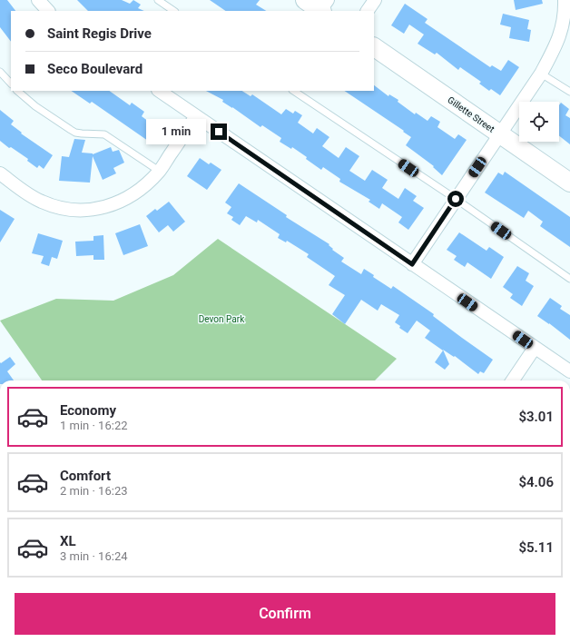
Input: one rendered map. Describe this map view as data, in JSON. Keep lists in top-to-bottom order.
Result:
{
  "streets": {
    "street": ["Gillette Street"]
  },
  "parks": ["Devon Park"],
  "page": {
    "banner": ["Saint Regis Drive", "Seco Boulevard"],
    "bubble": "1 min",
    "list": [
      {
        "name": "Economy",
        "note": "1 min · 16:22",
        "value": "$3.01"
      },
      {
        "name": "Comfort",
        "note": "2 min · 16:23",
        "value": "$4.06"
      },
      {
        "name": "XL",
        "note": "3 min · 16:24",
        "value": "$5.11"
      }
    ],
    "buttons": "Confirm"
  }
}
